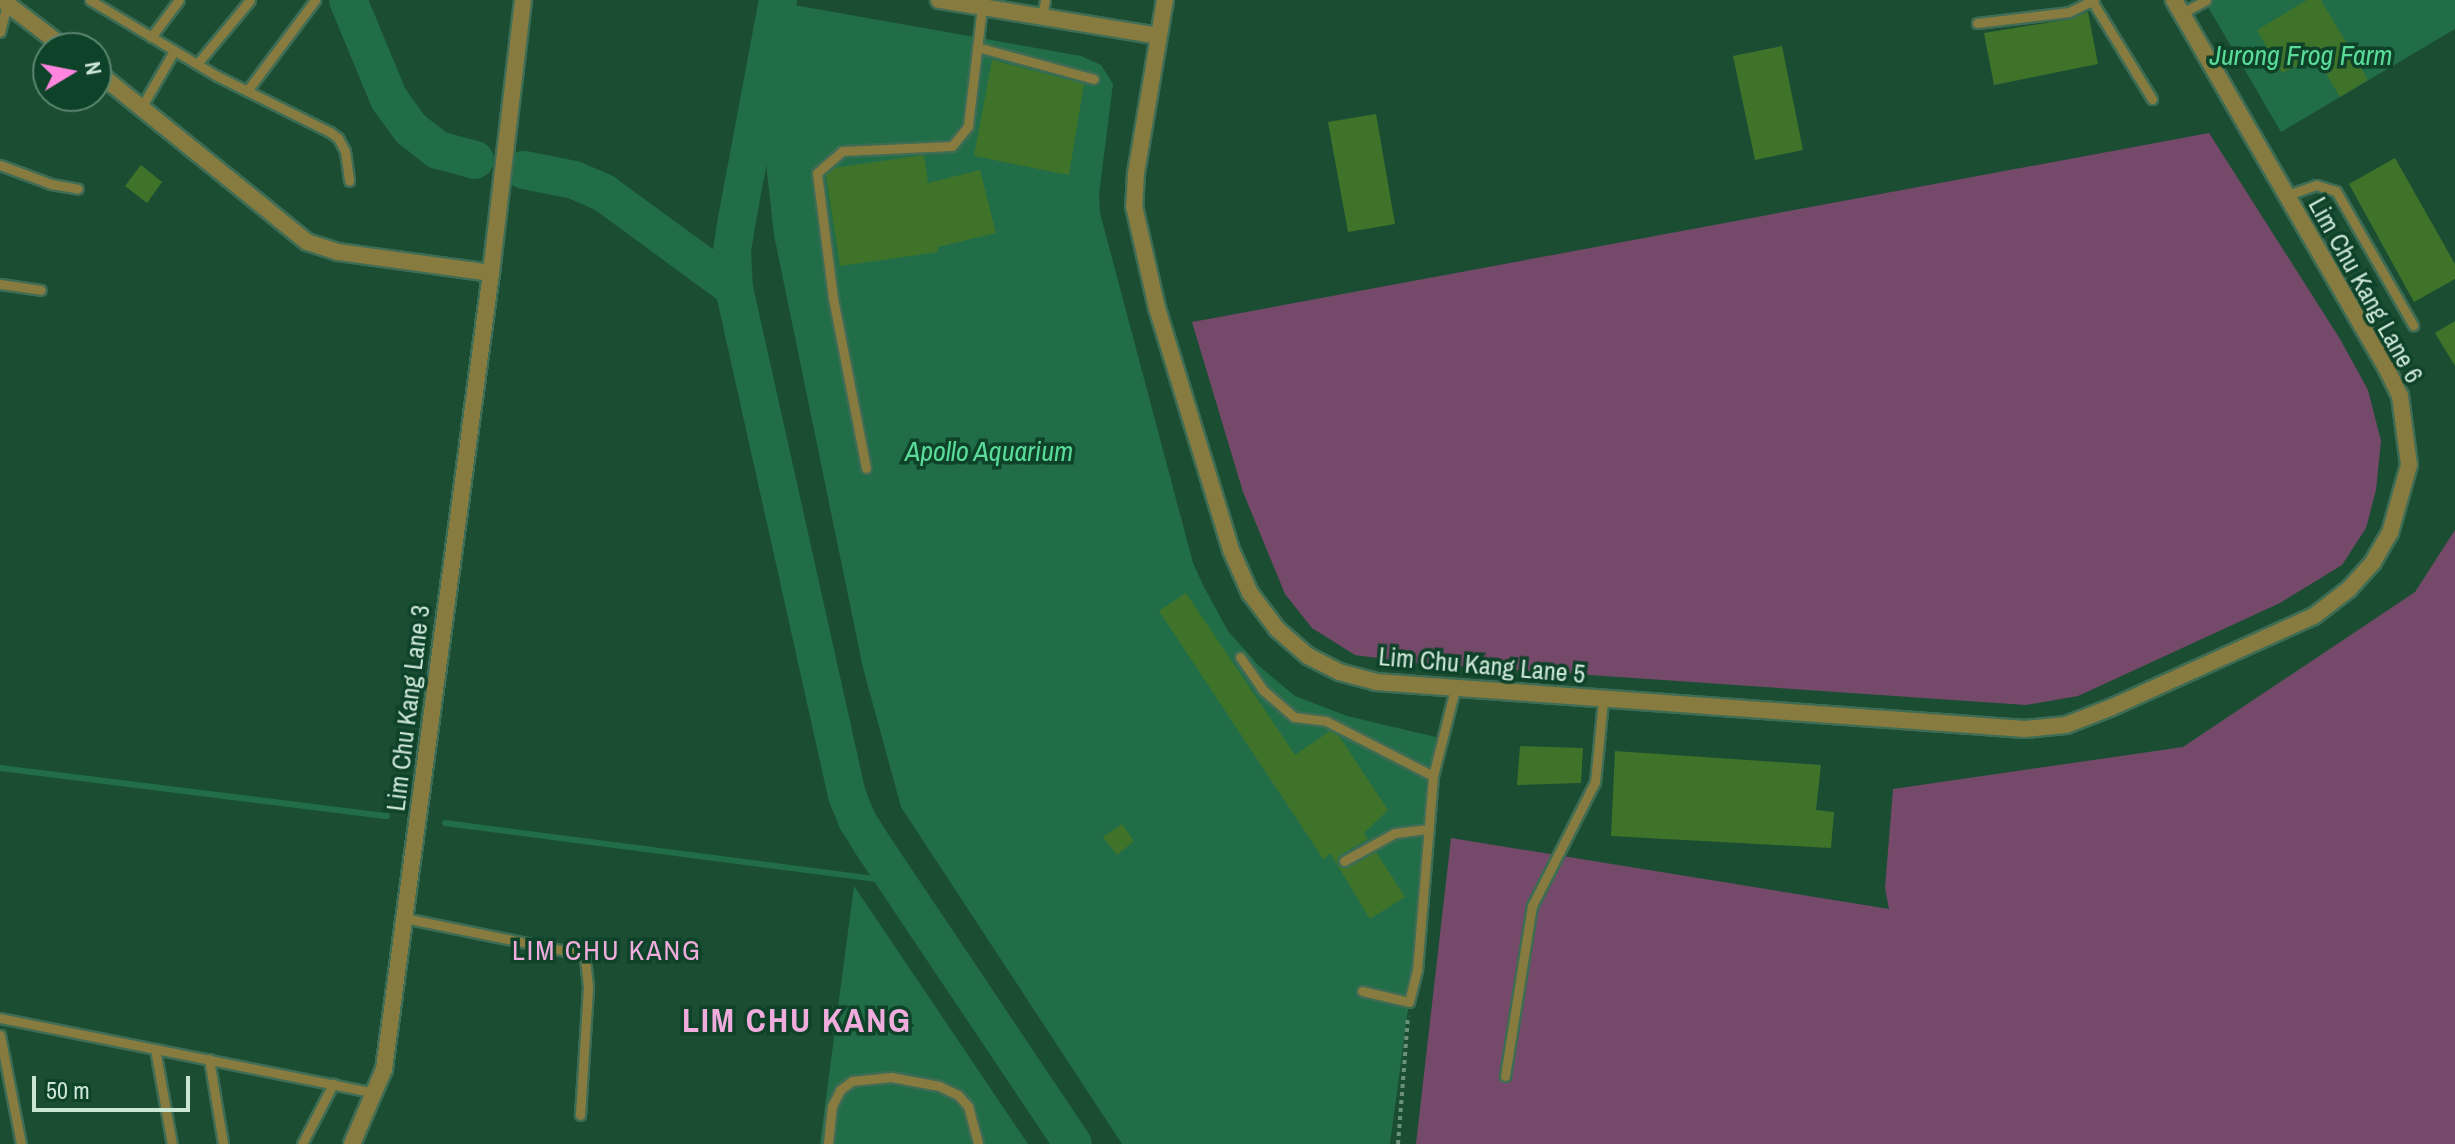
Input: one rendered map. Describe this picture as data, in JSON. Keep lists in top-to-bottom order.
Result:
{
  "streets": {
    "street": ["Lim Chu Kang Lane 6", "Lim Chu Kang Lane 5", "Lim Chu Kang Lane 3"]
  },
  "crossings": [
    ["Lim Chu Kang Lane 6", "Lim Chu Kang Lane 5"]
  ],
  "districts": ["LIM CHU KANG", "LIM CHU KANG"],
  "water": ["Jurong Frog Farm", "Apollo Aquarium"],
  "scale_bar": "50 m",
  "north": "right"
}
